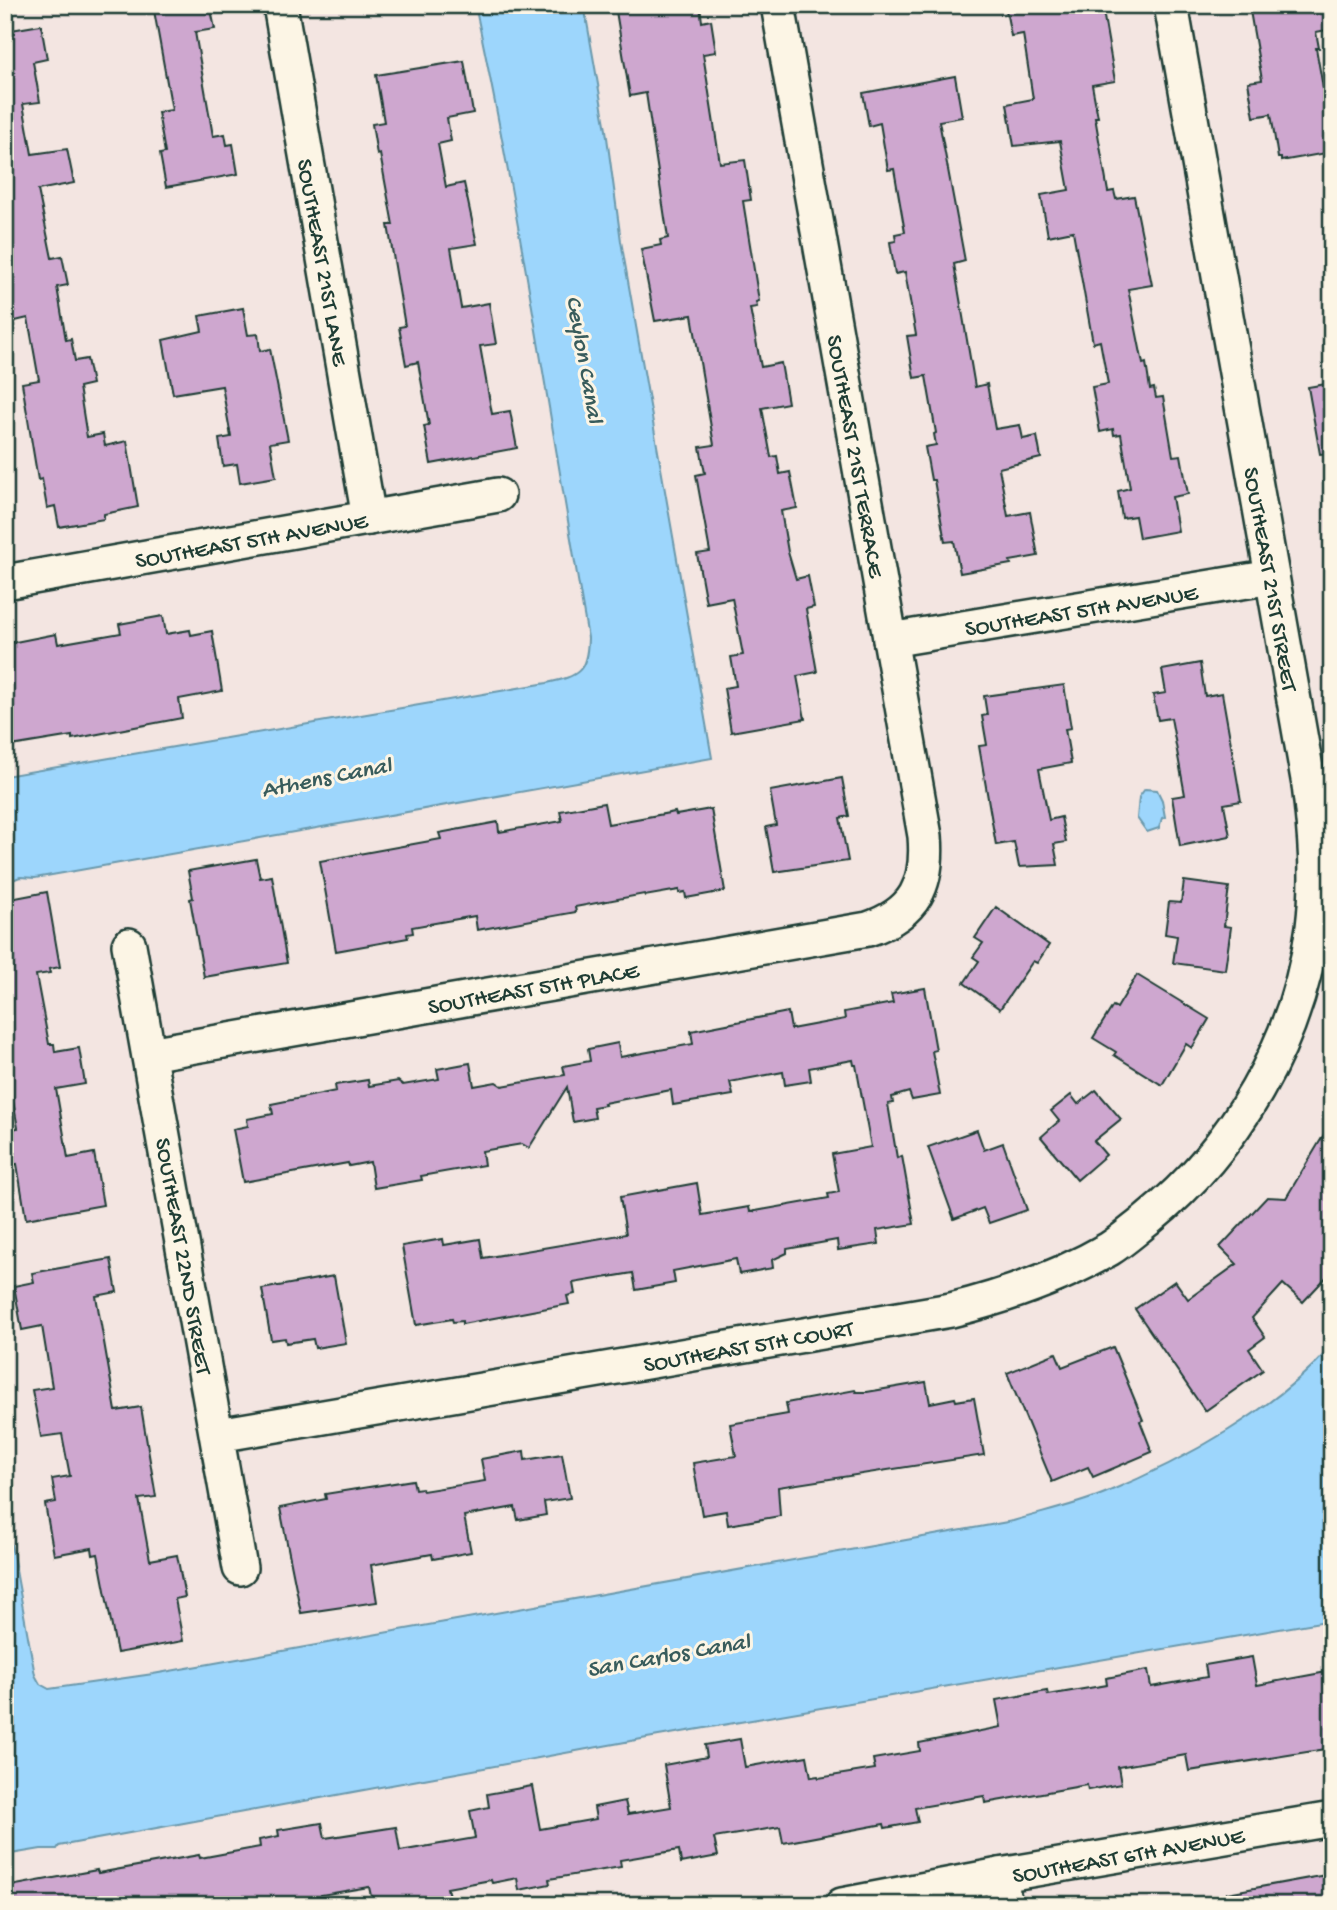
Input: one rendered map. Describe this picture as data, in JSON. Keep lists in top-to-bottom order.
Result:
{
  "streets": {
    "street": [
      "SOUTHEAST 21ST LANE",
      "SOUTHEAST 21ST TERRACE",
      "SOUTHEAST 5TH AVENUE",
      "SOUTHEAST 21ST STREET",
      "SOUTHEAST 5TH PLACE",
      "SOUTHEAST 22ND STREET",
      "SOUTHEAST 5TH COURT",
      "SOUTHEAST 6TH AVENUE"
    ]
  },
  "crossings": [
    ["SOUTHEAST 21ST LANE", "SOUTHEAST 5TH AVENUE"],
    ["SOUTHEAST 21ST TERRACE", "SOUTHEAST 5TH AVENUE"],
    ["SOUTHEAST 21ST TERRACE", "SOUTHEAST 5TH PLACE"],
    ["SOUTHEAST 5TH AVENUE", "SOUTHEAST 21ST STREET"],
    ["SOUTHEAST 21ST STREET", "SOUTHEAST 5TH COURT"],
    ["SOUTHEAST 5TH PLACE", "SOUTHEAST 22ND STREET"],
    ["SOUTHEAST 22ND STREET", "SOUTHEAST 5TH COURT"]
  ],
  "water": ["Ceylon Canal", "Athens Canal", "San Carlos Canal"]
}
